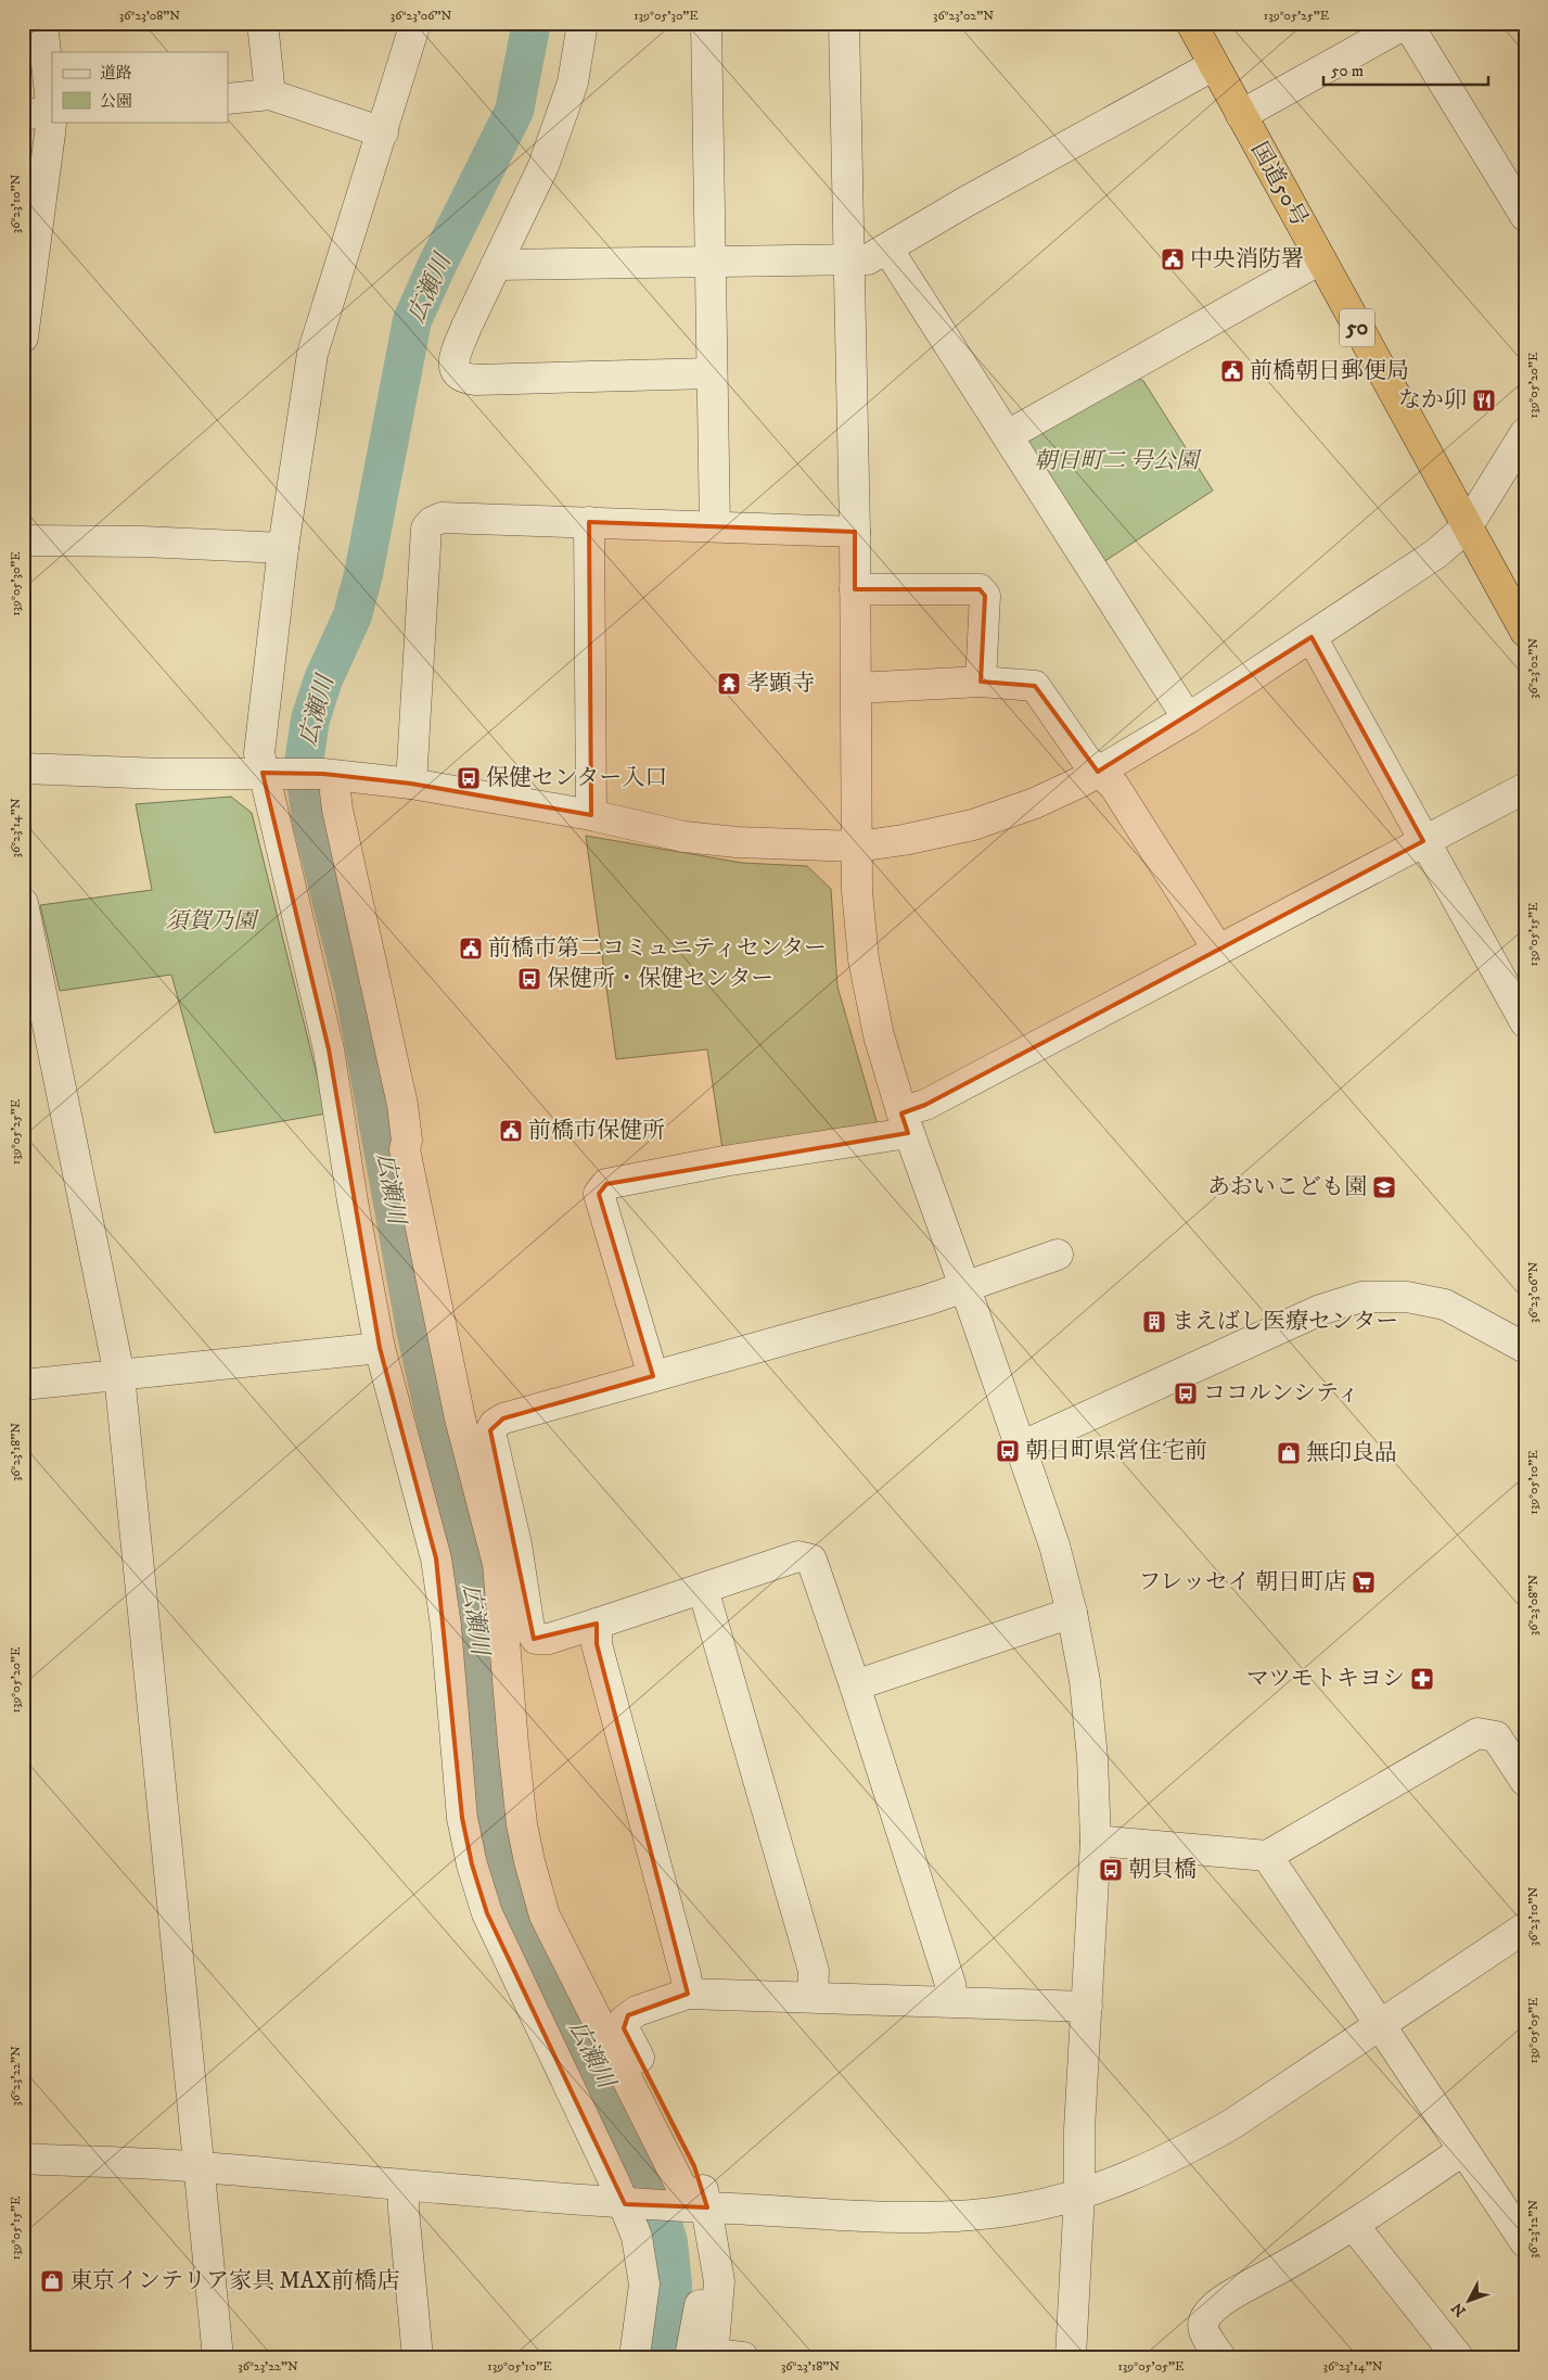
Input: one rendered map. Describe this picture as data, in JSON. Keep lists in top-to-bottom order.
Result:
{
  "streets": {
    "highway": ["国道50号", "50"]
  },
  "water": ["広瀬川"],
  "parks": ["朝日町二 号公園", "須賀乃園"],
  "places": {
    "public building": [
      "中央消防署",
      "前橋朝日郵便局",
      "前橋市第二コミュニティセンター",
      "前橋市保健所"
    ],
    "restaurant": ["なか卯"],
    "temple": ["孝顕寺"],
    "bus stop": [
      "保健センター入口",
      "保健所・保健センター",
      "ココルンシティ",
      "朝日町県営住宅前",
      "朝貝橋"
    ],
    "school or university": ["あおいこども園"],
    "building": ["まえばし医療センター"],
    "shop": ["無印良品", "東京インテリア家具 MAX前橋店"],
    "supermarket": ["フレッセイ 朝日町店"],
    "pharmacy": ["マツモトキヨシ"]
  },
  "legend": ["道路", "公園"],
  "scale_bar": "50 m",
  "north": "bottom left",
  "coordinates": [
    "36°23'08\"N",
    "36°23'06\"N",
    "139°05'30\"E",
    "36°23'02\"N",
    "139°05'25\"E",
    "36°23'10\"N",
    "139°05'20\"E",
    "36°23'14\"N",
    "139°05'15\"E",
    "36°23'18\"N",
    "139°05'10\"E",
    "139°05'05\"E",
    "36°23'22\"N",
    "36°23'12\"N"
  ]
}
